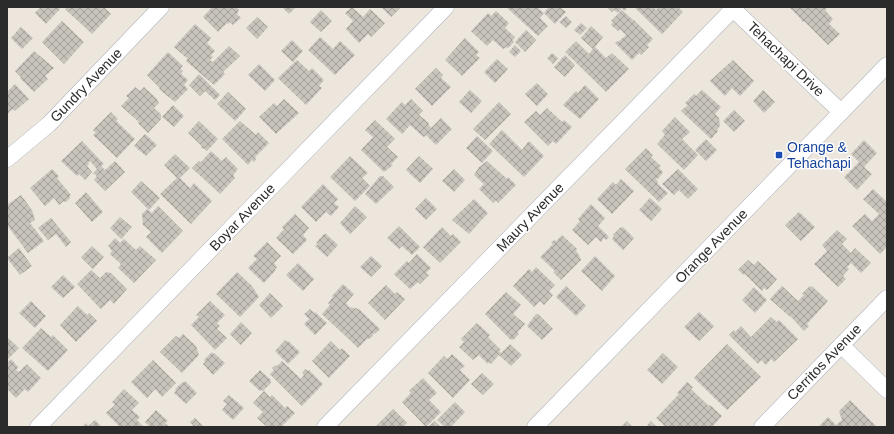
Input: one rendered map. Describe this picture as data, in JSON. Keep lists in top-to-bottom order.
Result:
{
  "streets": {
    "street": [
      "Tehachapi Drive",
      "Gundry Avenue",
      "Boyar Avenue",
      "Maury Avenue",
      "Orange Avenue",
      "Cerritos Avenue"
    ]
  },
  "crossings": [
    ["Tehachapi Drive", "Maury Avenue"],
    ["Tehachapi Drive", "Orange Avenue"]
  ],
  "places": {
    "transit": ["Orange & Tehachapi"]
  }
}
